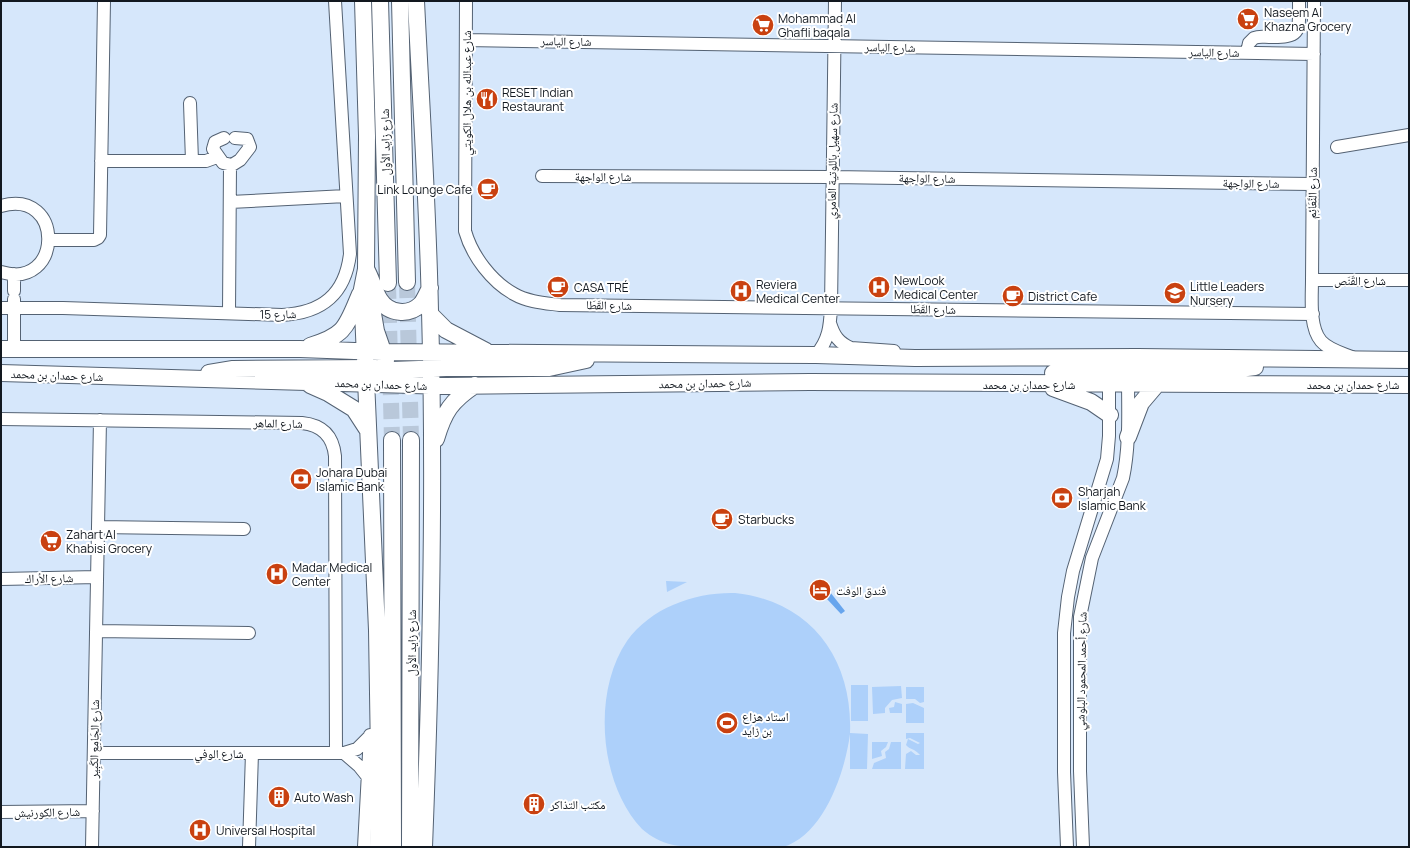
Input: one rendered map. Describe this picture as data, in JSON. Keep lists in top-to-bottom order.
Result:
{
  "streets": {
    "main road": ["شارع زايد الأول", "شارع حمدان بن محمد"],
    "street": [
      "شارع الياسر",
      "شارع عبدالله بن هلال الكويتي",
      "شارع سهيل باللوتية العامري",
      "شارع الواجهة",
      "شارع النَّعَائِم",
      "شارع القَنَص",
      "شارع القَطَا",
      "شارع 15",
      "شارع الماهر",
      "شارع الأراك",
      "شارع أحمد المحمود البلوشي",
      "شارع الجَامِع الكَبِير",
      "شارع الوفي",
      "شارع الكورنيش"
    ]
  },
  "crossings": [
    ["شارع الياسر", "شارع عبدالله بن هلال الكويتي"],
    ["شارع الياسر", "شارع سهيل باللوتية العامري"],
    ["شارع الياسر", "شارع النَّعَائِم"],
    ["شارع عبدالله بن هلال الكويتي", "شارع القَطَا"],
    ["شارع سهيل باللوتية العامري", "شارع الواجهة"],
    ["شارع سهيل باللوتية العامري", "شارع القَطَا"],
    ["شارع سهيل باللوتية العامري", "شارع حمدان بن محمد"],
    ["شارع الواجهة", "شارع النَّعَائِم"],
    ["شارع النَّعَائِم", "شارع القَنَص"],
    ["شارع النَّعَائِم", "شارع القَطَا"],
    ["شارع النَّعَائِم", "شارع حمدان بن محمد"],
    ["شارع حمدان بن محمد", "شارع أحمد المحمود البلوشي"],
    ["شارع الماهر", "شارع الجَامِع الكَبِير"],
    ["شارع الماهر", "شارع الوفي"],
    ["شارع الأراك", "شارع الجَامِع الكَبِير"],
    ["شارع الجَامِع الكَبِير", "شارع الوفي"],
    ["شارع الجَامِع الكَبِير", "شارع الكورنيش"]
  ],
  "places": {
    "supermarket": ["Naseem Al Khazna Grocery", "Mohammad Al Ghafli baqala", "Zahart Al Khabisi Grocery"],
    "restaurant": ["RESET Indian Restaurant"],
    "cafe": [
      "Link Lounge Cafe",
      "CASA TRÉ",
      "District Cafe",
      "Starbucks"
    ],
    "hospital": [
      "NewLook Medical Center",
      "Reviera Medical Center",
      "Madar Medical Center",
      "Universal Hospital"
    ],
    "school or university": ["Little Leaders Nursery"],
    "bank": ["Johara Dubai Islamic Bank", "Sharjah Islamic Bank"],
    "hotel": ["فندق الوفت"],
    "sports": ["استاد هزاع بن زايد"],
    "building": ["Auto Wash", "مكتب التذاكر"]
  }
}
